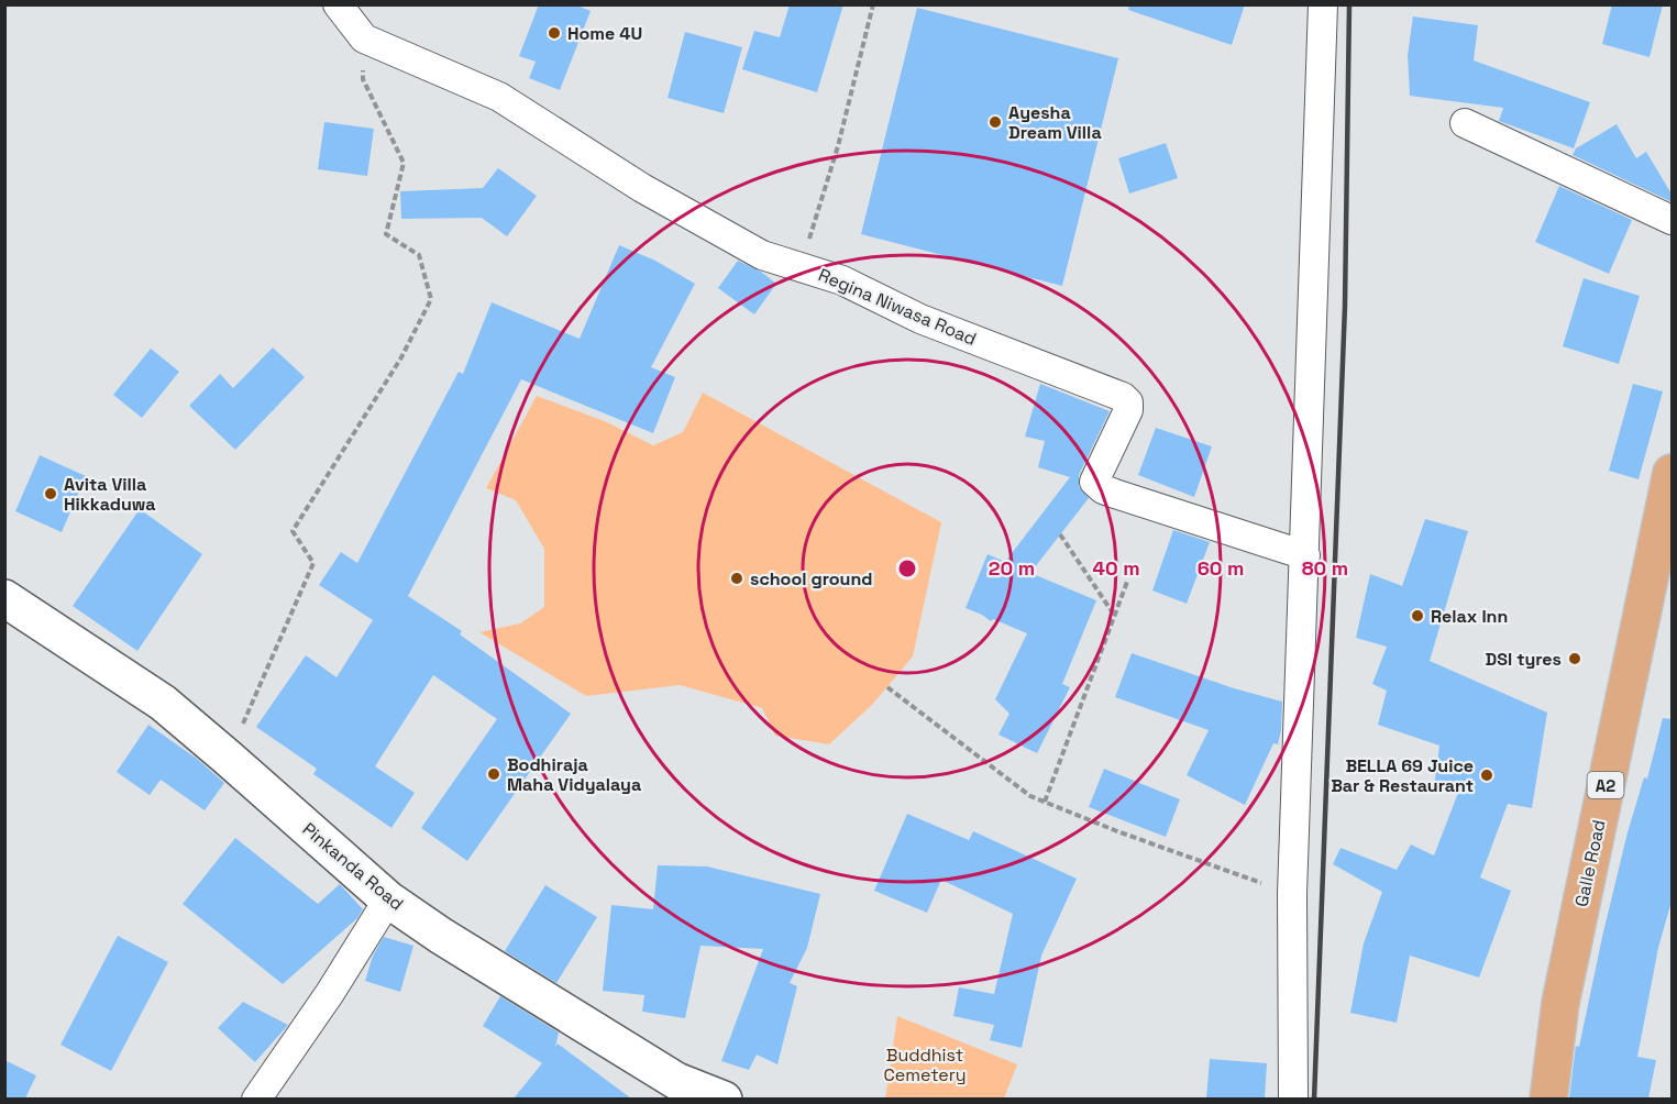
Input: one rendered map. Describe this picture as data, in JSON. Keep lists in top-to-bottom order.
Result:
{
  "streets": {
    "highway": ["A2", "Galle Road"],
    "street": ["Regina Niwasa Road", "Pinkanda Road"]
  },
  "parks": ["Buddhist Cemetery"],
  "places": [
    "Home 4U",
    "Ayesha Dream Villa",
    "Avita Villa Hikkaduwa",
    "school ground",
    "Relax Inn",
    "DSI tyres",
    "Bodhiraja Maha Vidyalaya",
    "BELLA 69 Juice Bar & Restaurant"
  ],
  "rings": [
    "20 m",
    "40 m",
    "60 m",
    "80 m"
  ]
}
